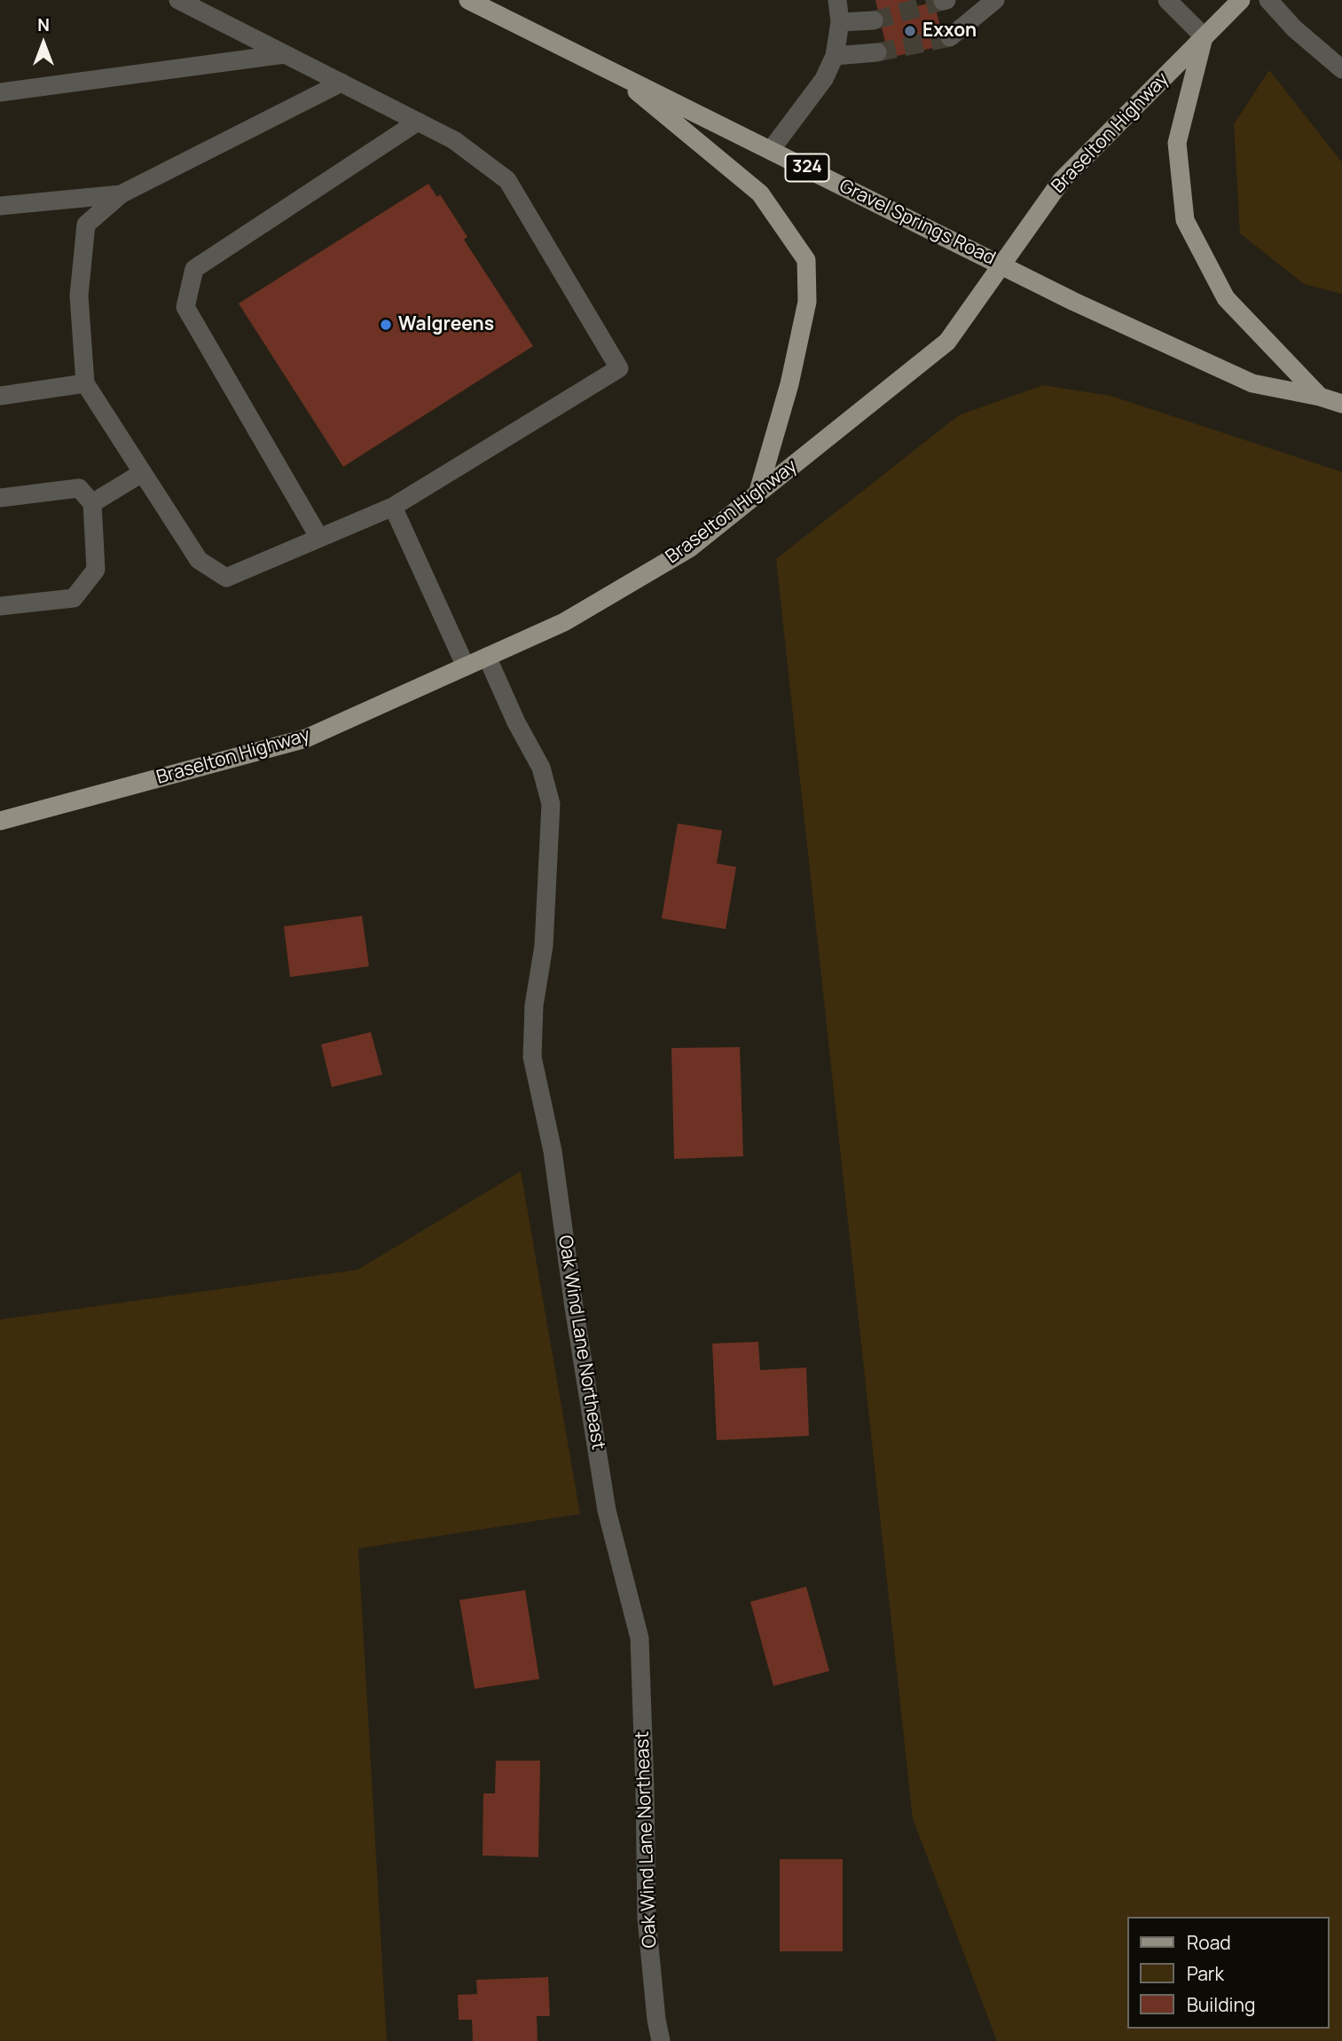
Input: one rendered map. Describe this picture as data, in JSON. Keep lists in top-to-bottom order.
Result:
{
  "streets": {
    "main road": ["Braselton Highway", "324", "Gravel Springs Road"],
    "street": ["Oak Wind Lane Northeast"]
  },
  "crossings": [
    ["Braselton Highway", "Gravel Springs Road"],
    ["Braselton Highway", "Oak Wind Lane Northeast"]
  ],
  "places": ["Exxon", "Walgreens"],
  "legend": ["Road", "Park", "Building"],
  "north": "top"
}
